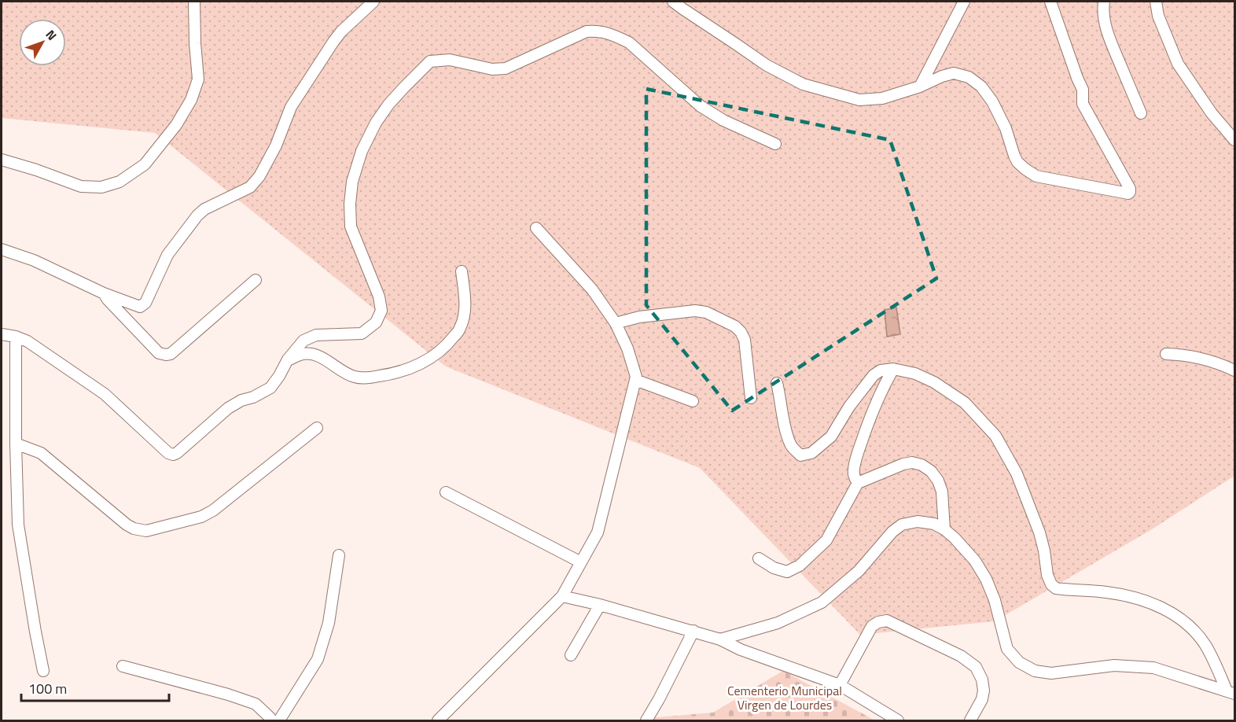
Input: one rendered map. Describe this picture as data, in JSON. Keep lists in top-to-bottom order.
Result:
{
  "parks": ["Cementerio Municipal Virgen de Lourdes"],
  "scale_bar": "100 m",
  "north": "top right"
}
